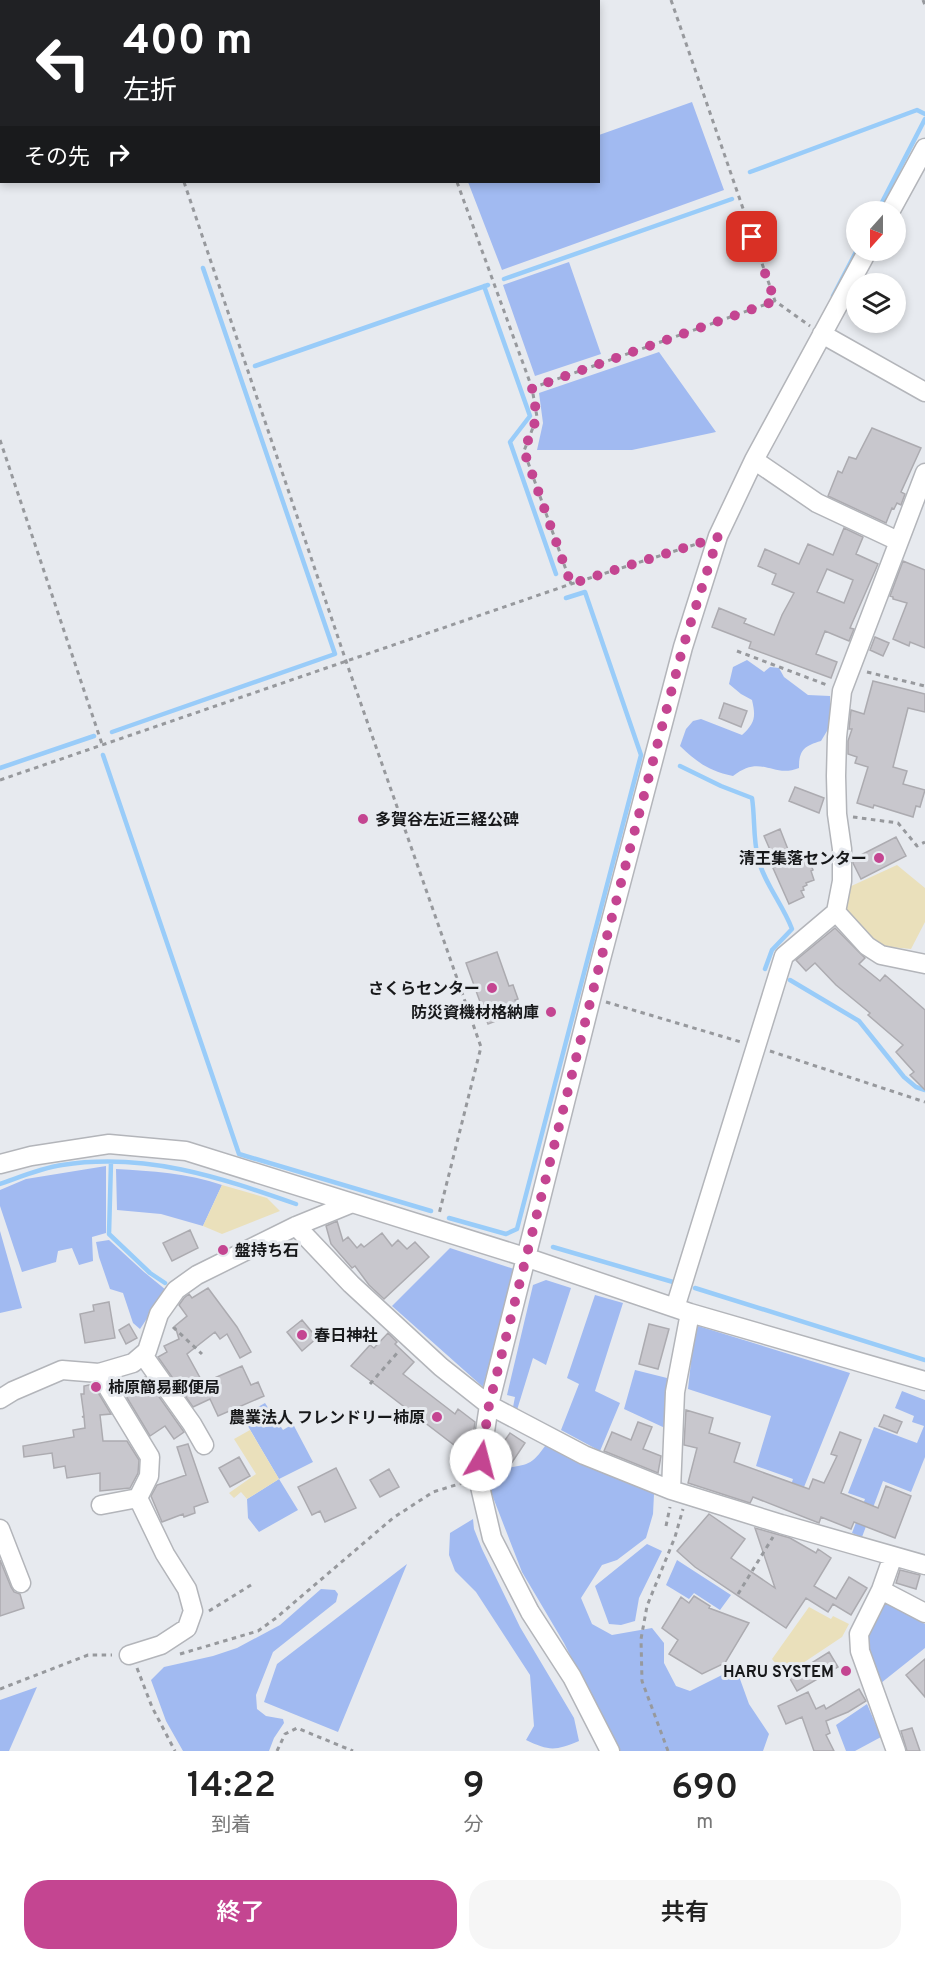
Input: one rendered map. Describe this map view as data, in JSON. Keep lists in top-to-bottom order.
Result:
{
  "places": [
    "多賀谷左近三経公碑",
    "清王集落センター",
    "さくらセンター",
    "防災資機材格納庫",
    "盤持ち石",
    "春日神社",
    "柿原簡易郵便局",
    "農業法人 フレンドリー柿原",
    "HARU SYSTEM"
  ],
  "north": "bottom",
  "page": {
    "turn": ["400 m", "左折"],
    "then": "その先",
    "eta": [
      "14:22",
      "到着",
      "9",
      "分",
      "690",
      "m"
    ],
    "buttons": ["終了", "共有"]
  }
}
